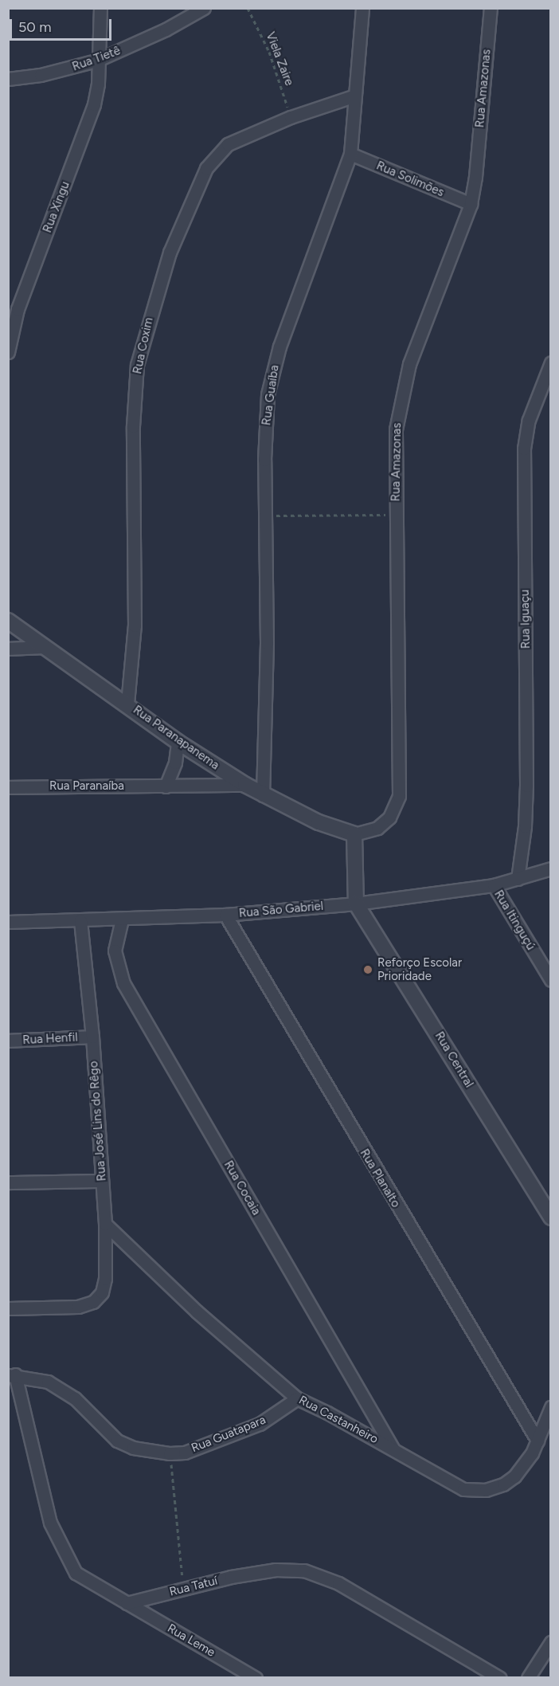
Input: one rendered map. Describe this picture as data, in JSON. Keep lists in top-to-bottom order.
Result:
{
  "streets": {
    "street": [
      "Rua Tietê",
      "Rua Amazonas",
      "Rua Solimões",
      "Rua Xingu",
      "Rua Coxim",
      "Rua Guaíba",
      "Rua Iguaçu",
      "Rua Paranapanema",
      "Rua Paranaíba",
      "Rua São Gabriel",
      "Rua Itinguçú",
      "Rua Henfil",
      "Rua Central",
      "Rua José Lins do Rêgo",
      "Rua Planalto",
      "Rua Cocaia",
      "Rua Castanheiro",
      "Rua Guatapara",
      "Rua Tatuí",
      "Rua Leme"
    ],
    "path": ["Viela Zaire"]
  },
  "crossings": [
    ["Rua Tietê", "Rua Xingu"],
    ["Viela Zaire", "Rua Coxim"],
    ["Rua Amazonas", "Rua Solimões"],
    ["Rua Amazonas", "Rua Paranapanema"],
    ["Rua Solimões", "Rua Guaíba"],
    ["Rua Coxim", "Rua Guaíba"],
    ["Rua Coxim", "Rua Paranapanema"],
    ["Rua Guaíba", "Rua Paranapanema"],
    ["Rua Iguaçu", "Rua São Gabriel"],
    ["Rua Paranapanema", "Rua Paranaíba"],
    ["Rua São Gabriel", "Rua Itinguçú"],
    ["Rua São Gabriel", "Rua Central"],
    ["Rua São Gabriel", "Rua José Lins do Rêgo"],
    ["Rua São Gabriel", "Rua Planalto"],
    ["Rua São Gabriel", "Rua Cocaia"],
    ["Rua Henfil", "Rua José Lins do Rêgo"],
    ["Rua José Lins do Rêgo", "Rua Castanheiro"],
    ["Rua Planalto", "Rua Castanheiro"],
    ["Rua Cocaia", "Rua Castanheiro"],
    ["Rua Castanheiro", "Rua Guatapara"],
    ["Rua Tatuí", "Rua Leme"]
  ],
  "places": ["Reforço Escolar Prioridade"],
  "scale_bar": "50 m"
}
